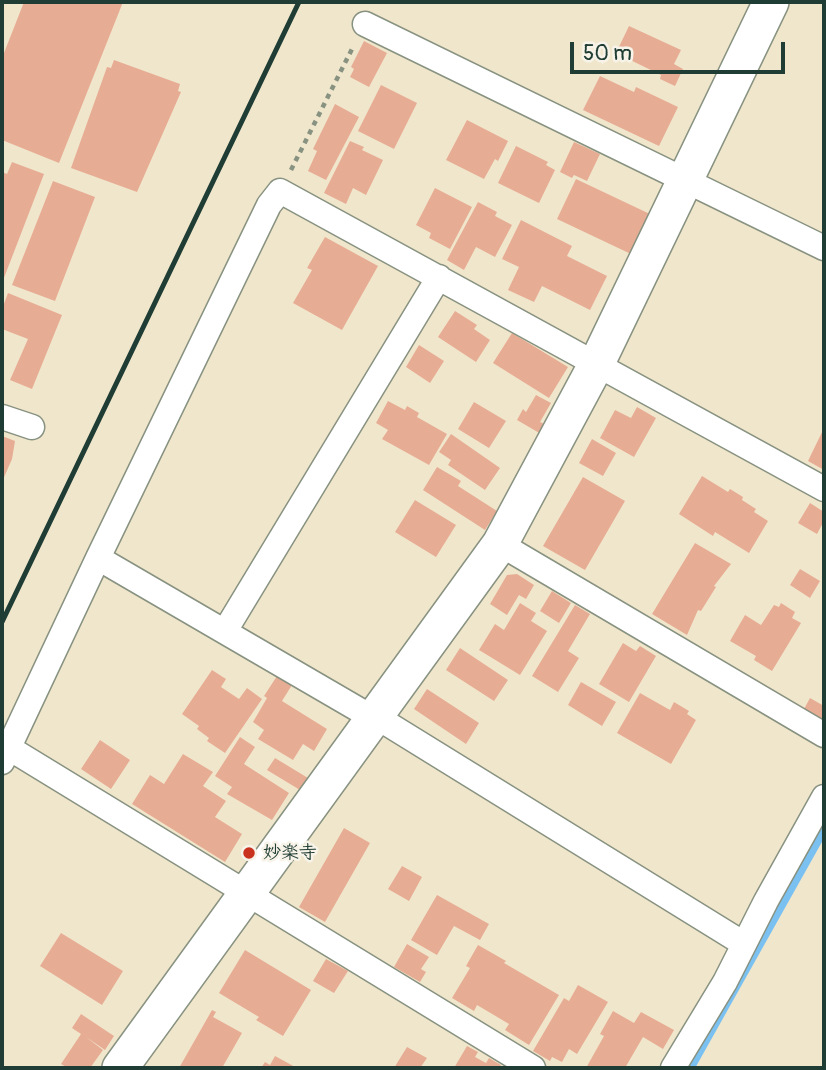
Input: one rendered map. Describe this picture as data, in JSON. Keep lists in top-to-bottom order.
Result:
{
  "places": ["妙楽寺"],
  "scale_bar": "50 m"
}
